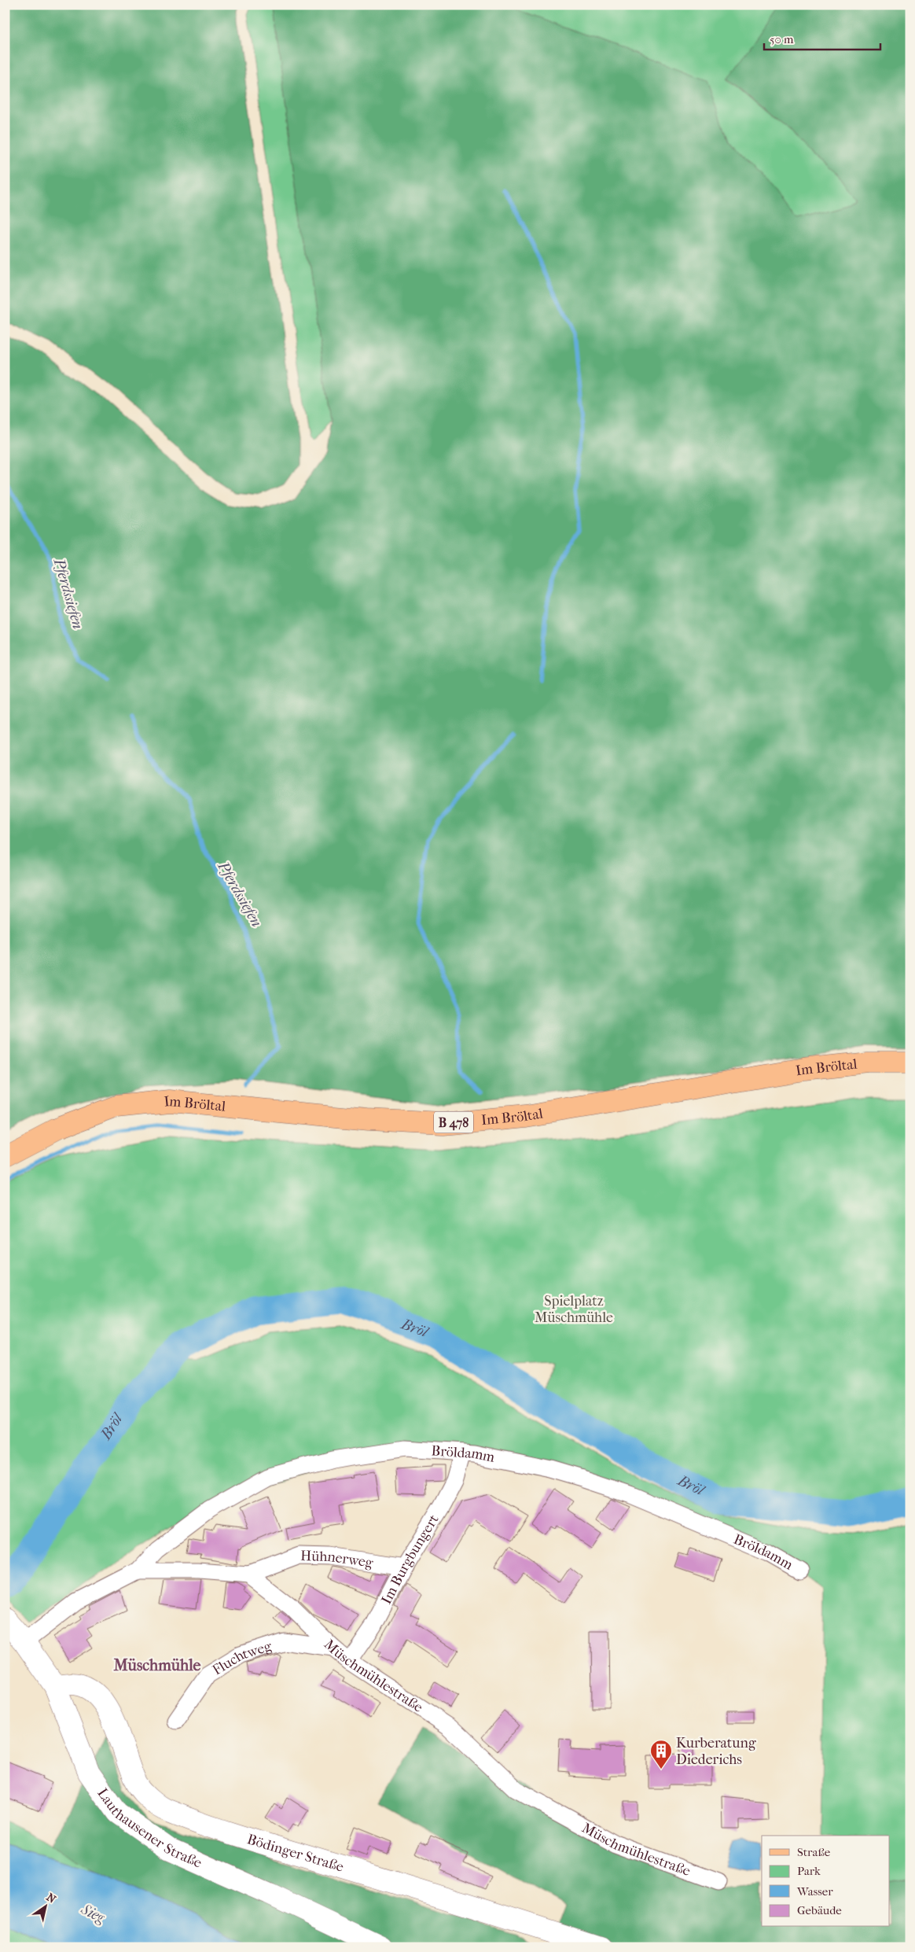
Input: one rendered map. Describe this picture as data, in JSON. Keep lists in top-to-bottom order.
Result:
{
  "streets": {
    "main road": ["Im Bröltal", "B 478"],
    "street": [
      "Bröldamm",
      "Im Burgbungert",
      "Hühnerweg",
      "Fluchtweg",
      "Müschmühlestraße",
      "Lauthausener Straße",
      "Bödinger Straße"
    ]
  },
  "crossings": [
    ["Bröldamm", "Im Burgbungert"],
    ["Im Burgbungert", "Hühnerweg"],
    ["Im Burgbungert", "Müschmühlestraße"],
    ["Hühnerweg", "Müschmühlestraße"],
    ["Fluchtweg", "Müschmühlestraße"],
    ["Lauthausener Straße", "Bödinger Straße"]
  ],
  "districts": ["Müschmühle"],
  "water": ["Pferdssiefen", "Bröl", "Sieg"],
  "parks": ["Spielplatz Müschmühle"],
  "places": {
    "building": ["Kurberatung Diederichs"]
  },
  "legend": [
    "Straße",
    "Park",
    "Wasser",
    "Gebäude"
  ],
  "scale_bar": "50 m",
  "north": "top right"
}
